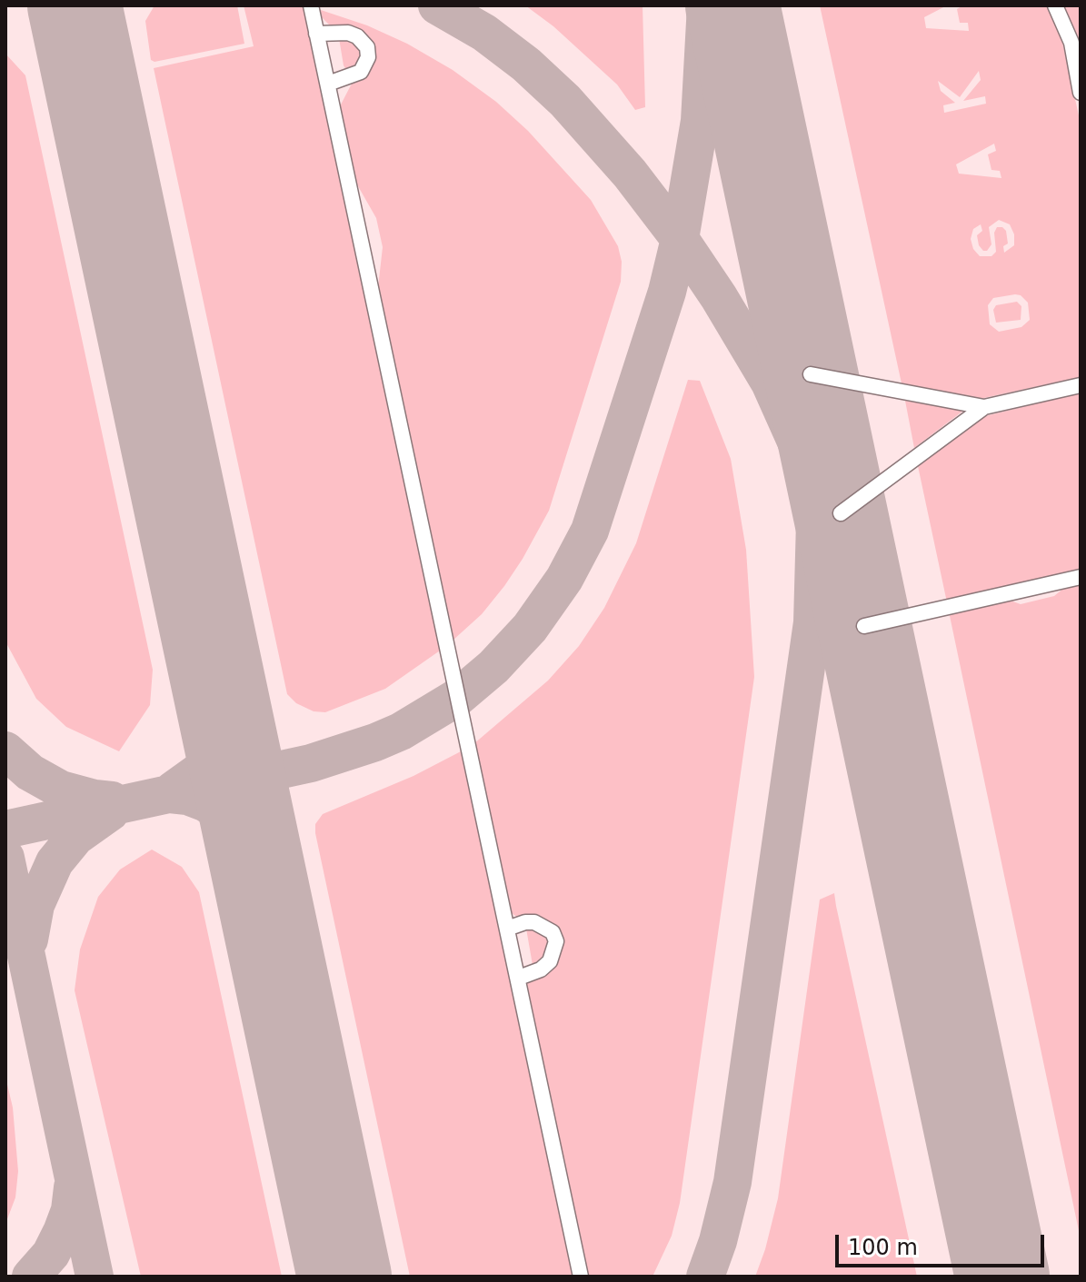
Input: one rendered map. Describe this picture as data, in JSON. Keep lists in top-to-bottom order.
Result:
{
  "scale_bar": "100 m"
}
